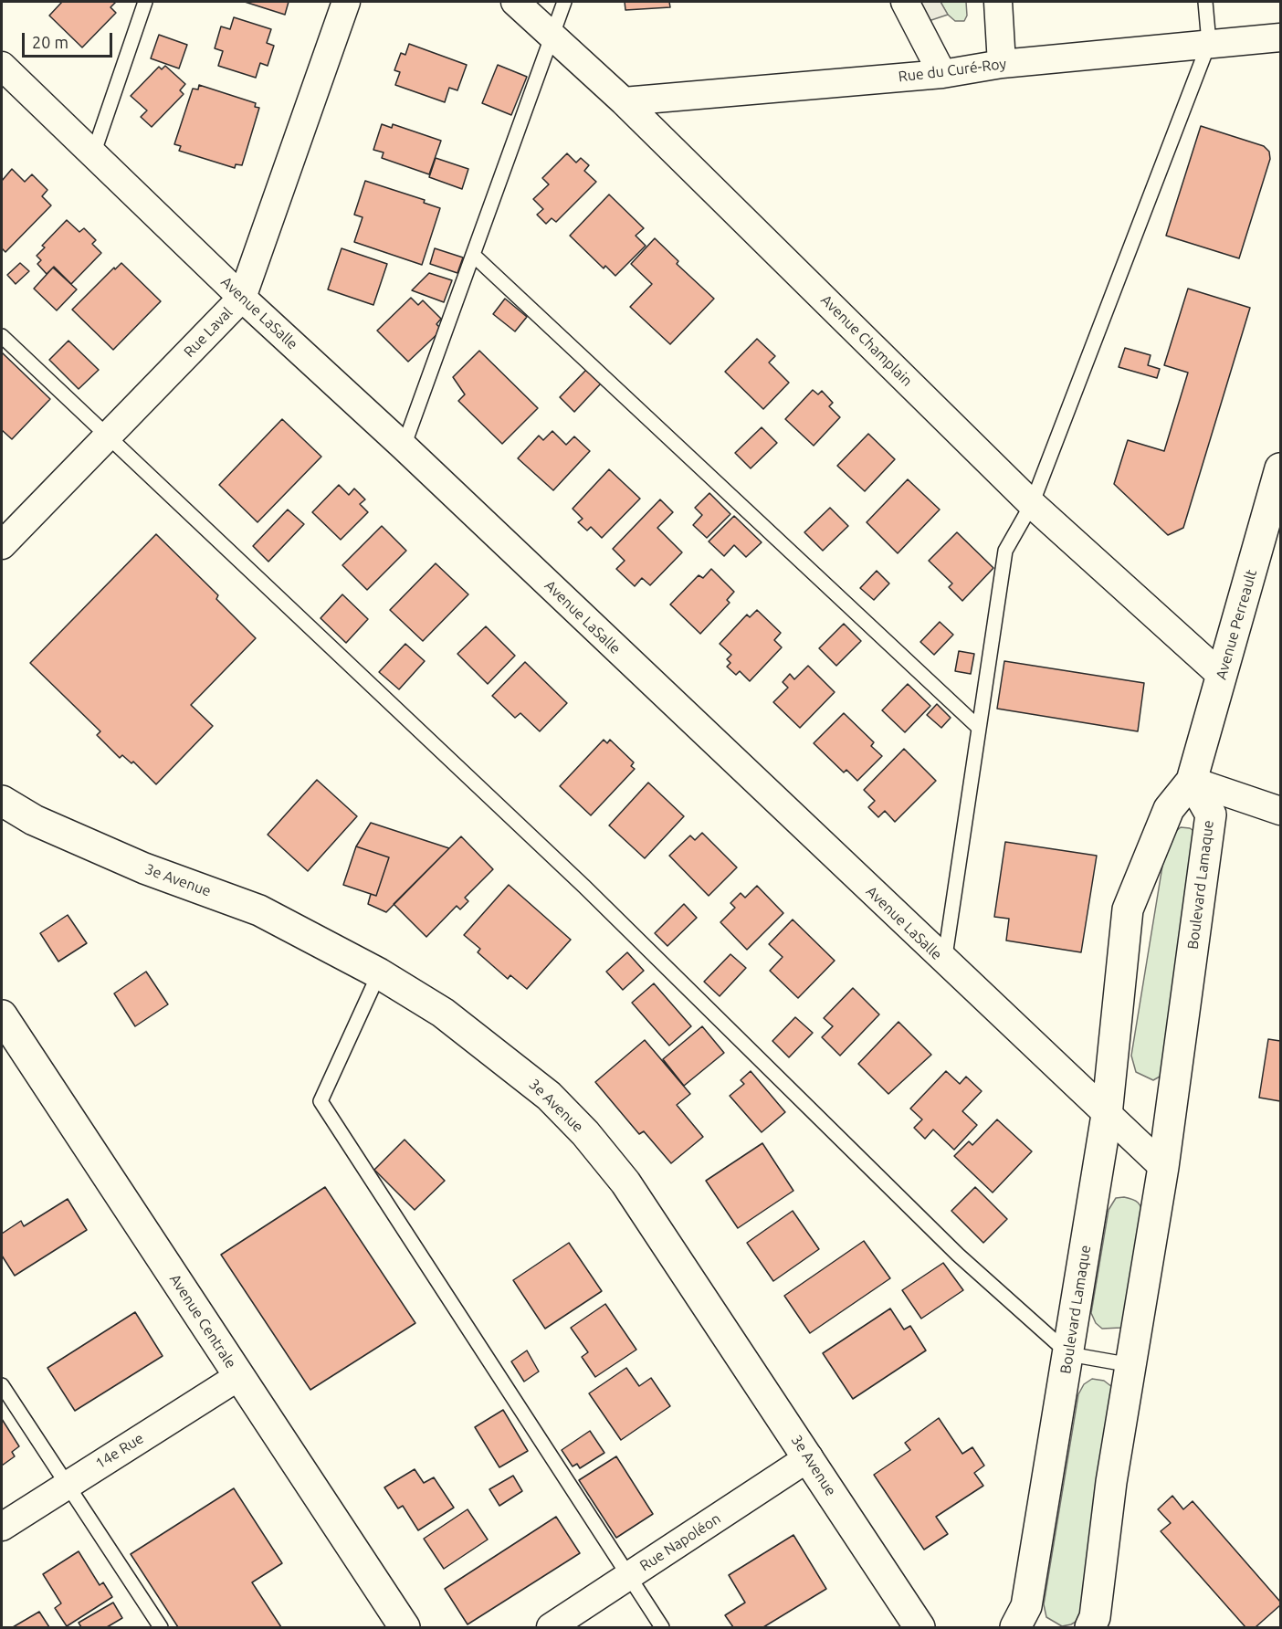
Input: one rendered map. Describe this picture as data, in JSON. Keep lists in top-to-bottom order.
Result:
{
  "streets": {
    "street": [
      "Rue du Curé-Roy",
      "Avenue LaSalle",
      "Rue Laval",
      "Avenue Champlain",
      "Avenue Perreault",
      "3e Avenue",
      "Boulevard Lamaque",
      "Avenue Centrale",
      "14e Rue",
      "Rue Napoléon"
    ]
  },
  "crossings": [
    ["Rue du Curé-Roy", "Avenue Champlain"],
    ["Avenue LaSalle", "Rue Laval"],
    ["Avenue LaSalle", "Boulevard Lamaque"],
    ["Avenue Champlain", "Avenue Perreault"],
    ["Avenue Perreault", "Boulevard Lamaque"],
    ["3e Avenue", "Rue Napoléon"],
    ["Avenue Centrale", "14e Rue"]
  ],
  "scale_bar": "20 m"
}
